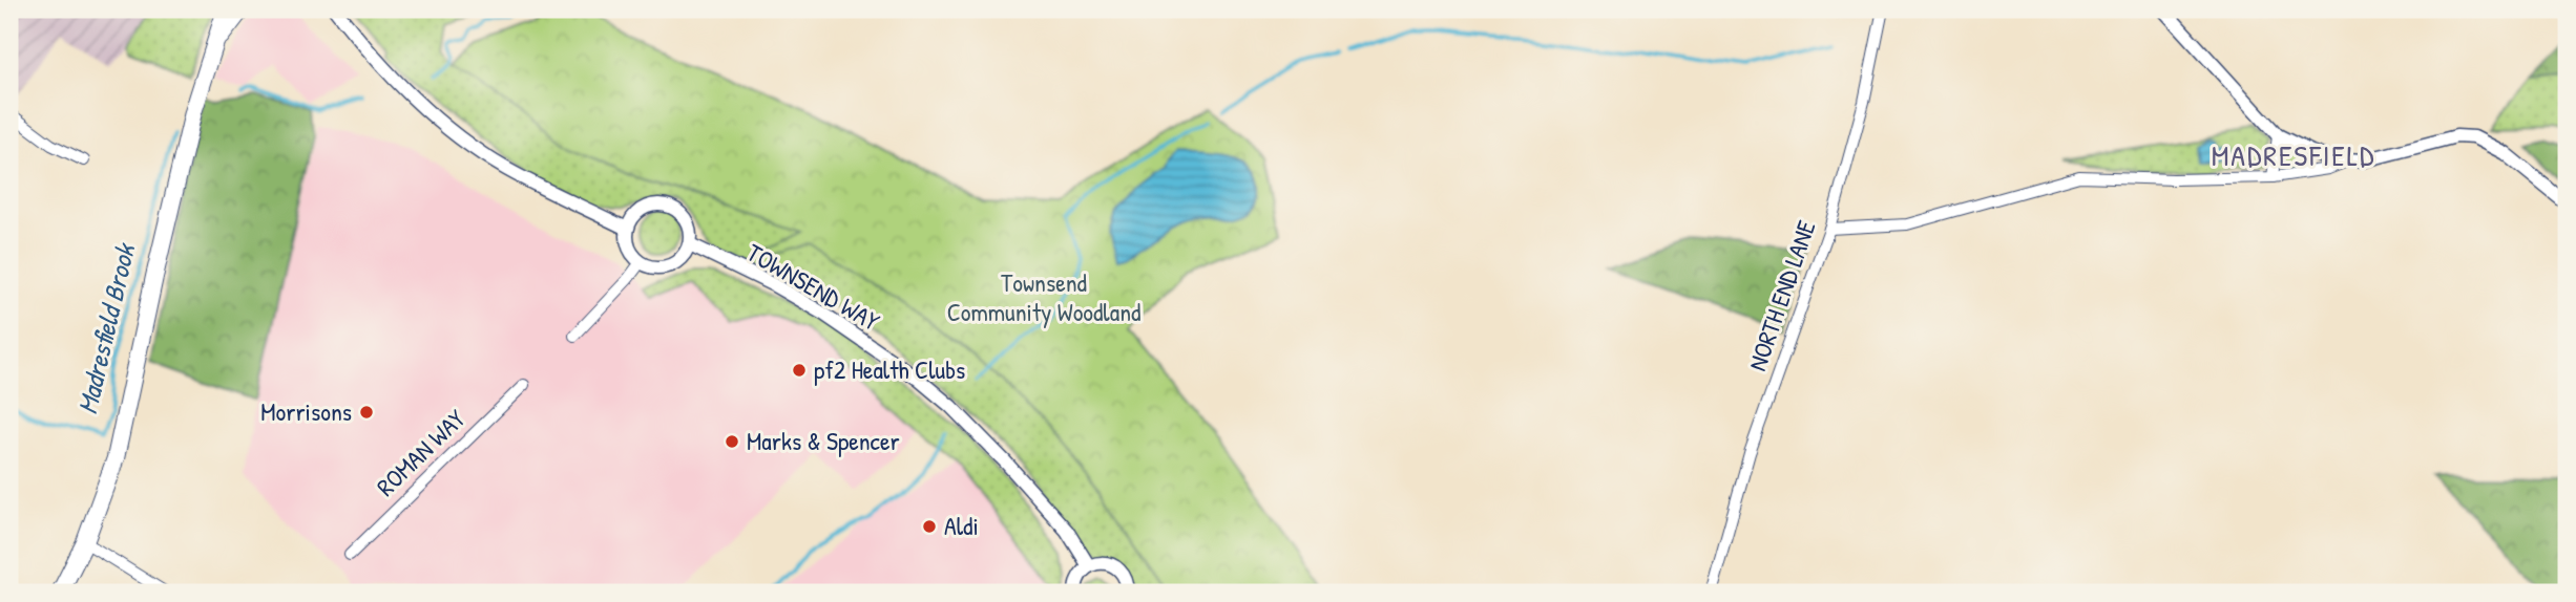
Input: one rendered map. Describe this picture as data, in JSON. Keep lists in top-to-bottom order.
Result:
{
  "streets": {
    "main road": ["TOWNSEND WAY"],
    "street": ["NORTH END LANE", "ROMAN WAY"]
  },
  "districts": ["MADRESFIELD"],
  "water": ["Madresfield Brook"],
  "parks": ["Townsend Community Woodland"],
  "places": [
    "pf2 Health Clubs",
    "Morrisons",
    "Marks & Spencer",
    "Aldi"
  ]
}
